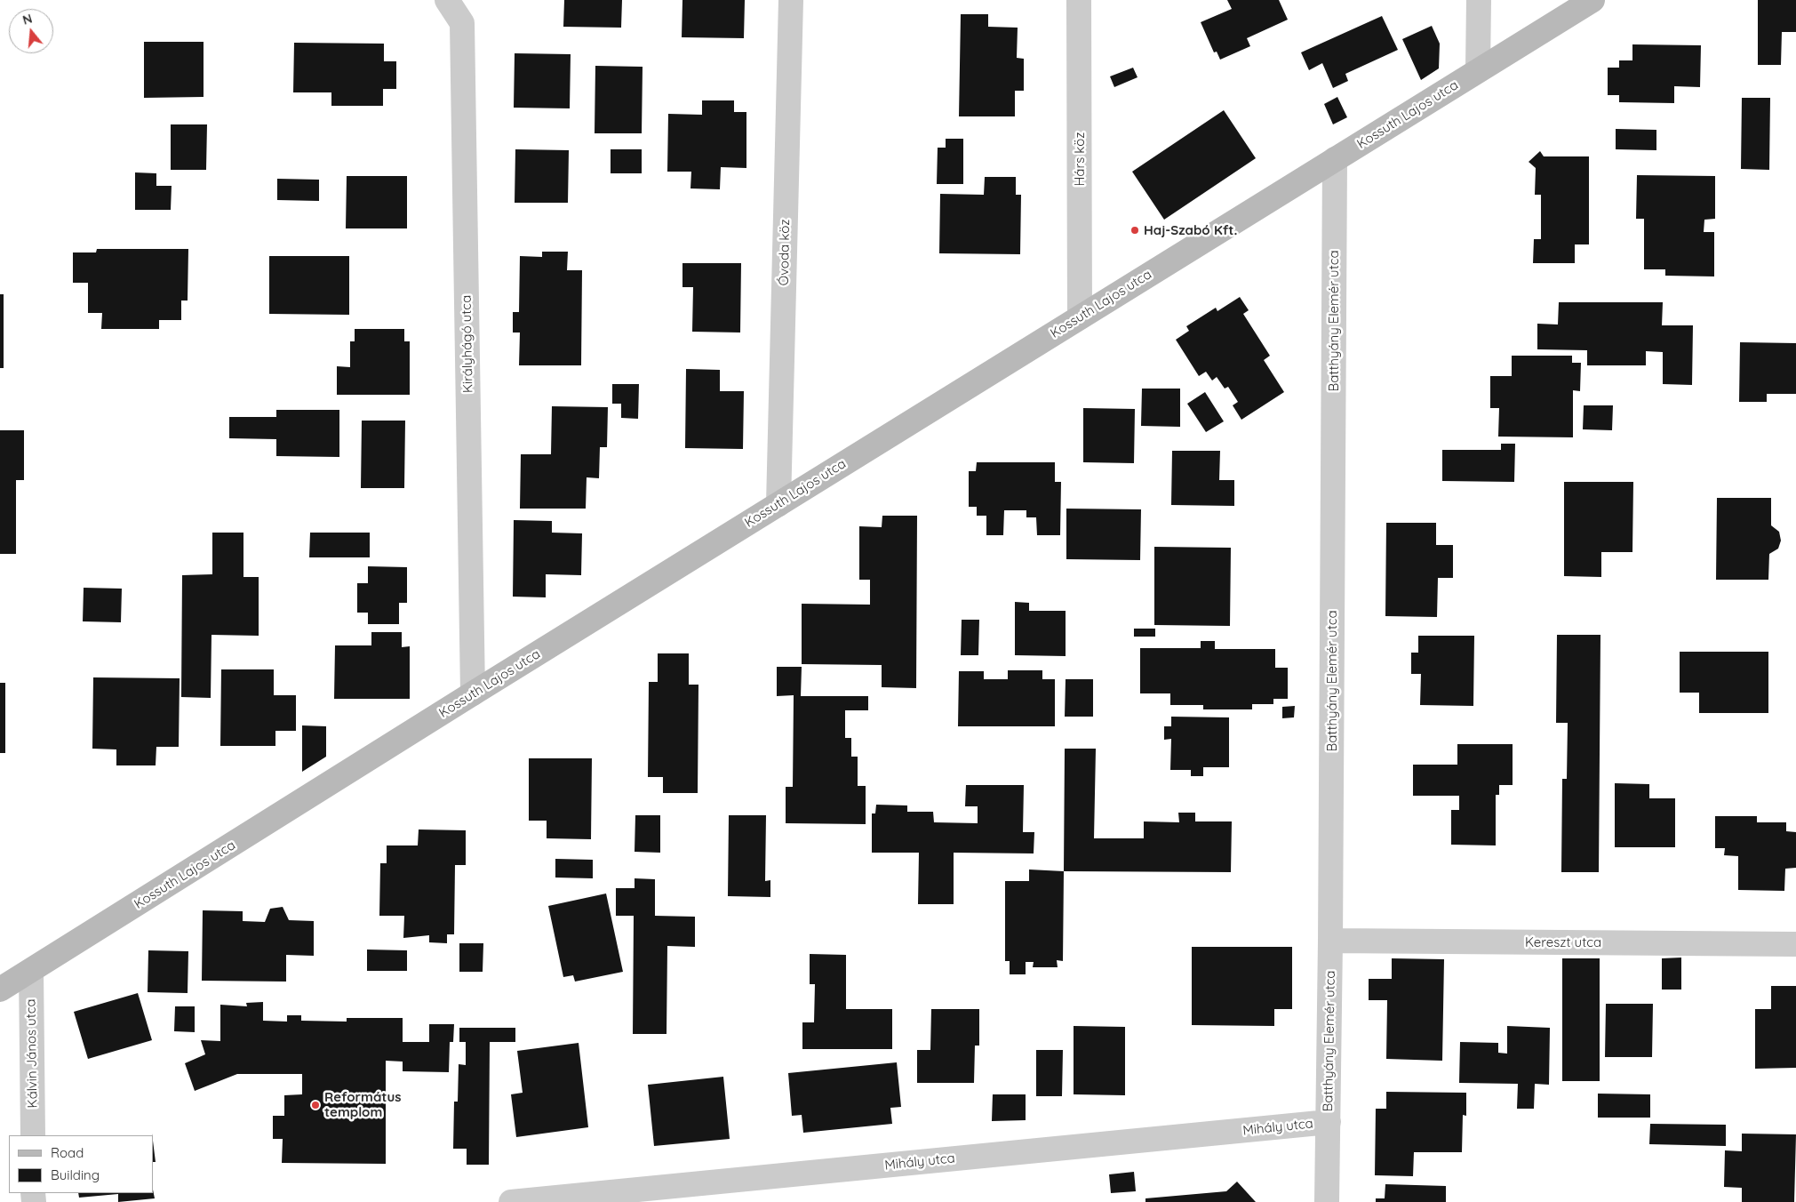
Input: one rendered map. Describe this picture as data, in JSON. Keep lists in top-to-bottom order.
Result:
{
  "streets": {
    "street": [
      "Kossuth Lajos utca",
      "Hárs köz",
      "Óvoda köz",
      "Batthyány Elemér utca",
      "Királyhágó utca",
      "Kereszt utca",
      "Kálvin János utca",
      "Mihály utca"
    ]
  },
  "crossings": [
    ["Kossuth Lajos utca", "Hárs köz"],
    ["Kossuth Lajos utca", "Óvoda köz"],
    ["Kossuth Lajos utca", "Batthyány Elemér utca"],
    ["Kossuth Lajos utca", "Királyhágó utca"],
    ["Kossuth Lajos utca", "Kálvin János utca"],
    ["Batthyány Elemér utca", "Kereszt utca"],
    ["Batthyány Elemér utca", "Mihály utca"]
  ],
  "places": ["Haj-Szabó Kft.", "Református templom"],
  "legend": ["Road", "Building"],
  "north": "top"
}
